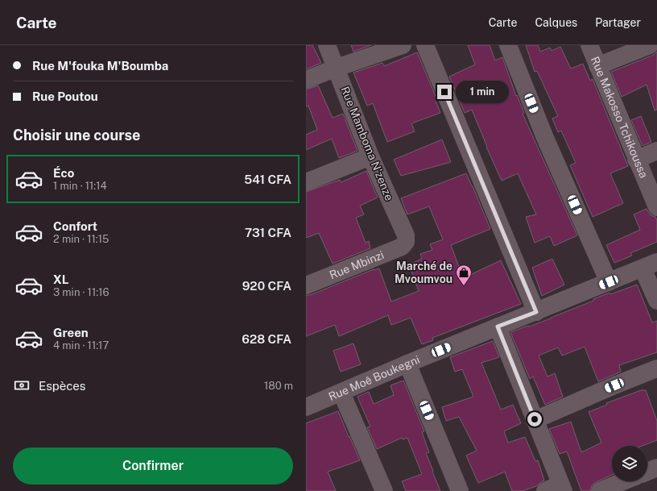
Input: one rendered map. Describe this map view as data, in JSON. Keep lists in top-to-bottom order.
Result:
{
  "streets": {
    "street": [
      "Rue Makosso Tchikoussa",
      "Rue Mamboma N'zenze",
      "Rue Mbinzi",
      "Rue Moê Boukegni"
    ]
  },
  "crossings": [
    ["Rue Mamboma N'zenze", "Rue Mbinzi"]
  ],
  "places": {
    "shop": ["Marché de Mvoumvou"]
  },
  "page": {
    "header": "Carte",
    "nav": ["Carte", "Calques", "Partager"],
    "banner": ["Rue M'fouka M'Boumba", "Rue Poutou"],
    "bubble": "1 min",
    "heading": "Choisir une course",
    "list": [
      {
        "name": "Éco",
        "note": "1 min · 11:14",
        "value": "541 CFA"
      },
      {
        "name": "Confort",
        "note": "2 min · 11:15",
        "value": "731 CFA"
      },
      {
        "name": "XL",
        "note": "3 min · 11:16",
        "value": "920 CFA"
      },
      {
        "name": "Green",
        "note": "4 min · 11:17",
        "value": "628 CFA"
      }
    ],
    "pay": ["Espèces", "180 m"],
    "buttons": "Confirmer"
  }
}
